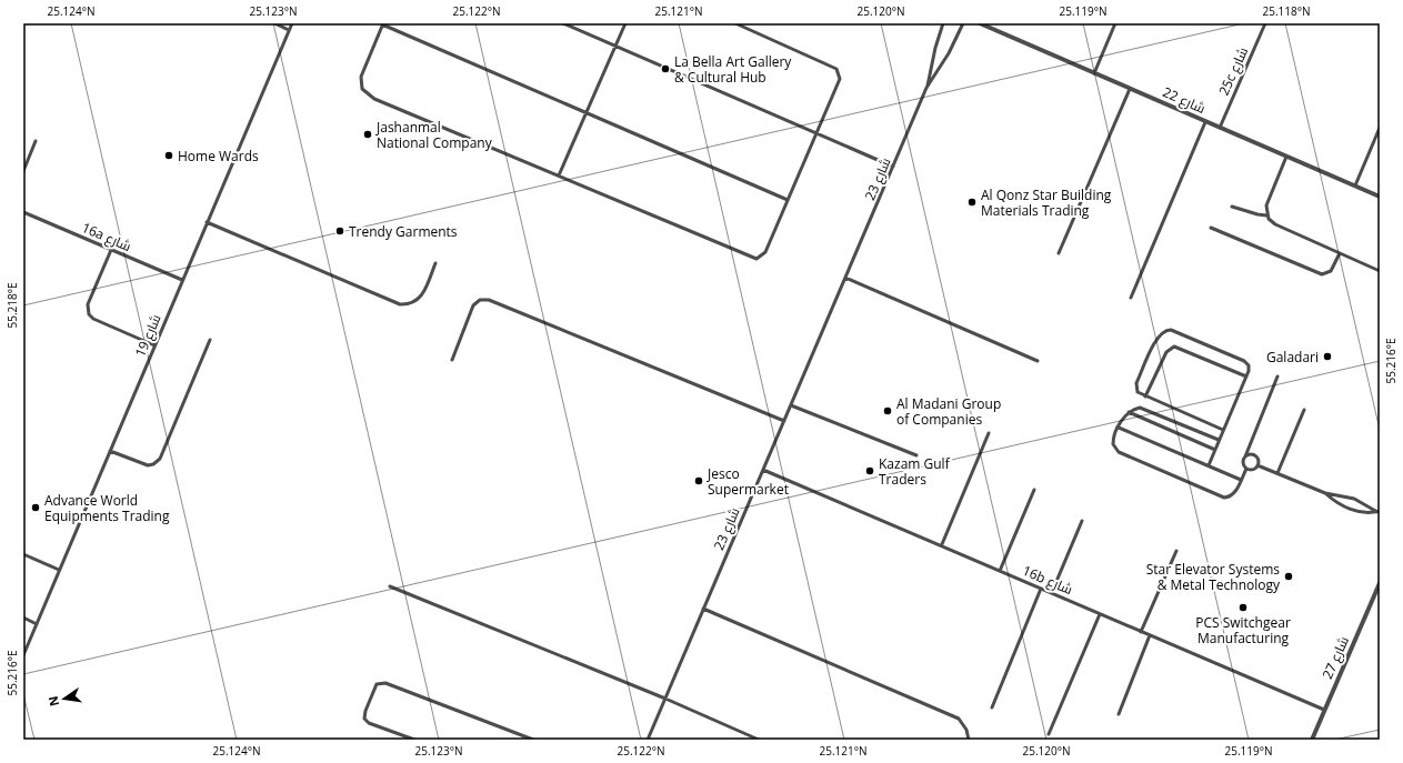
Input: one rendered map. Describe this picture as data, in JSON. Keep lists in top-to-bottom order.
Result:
{
  "streets": {
    "street": ["شارع 22", "شارع 27"],
    "lane": [
      "25c شارع",
      "شارع 23",
      "16a شارع",
      "شارع 19",
      "16b شارع"
    ]
  },
  "crossings": [
    ["25c شارع", "شارع 22"],
    ["شارع 23", "16b شارع"],
    ["16a شارع", "شارع 19"],
    ["16b شارع", "شارع 27"]
  ],
  "places": [
    "La Bella Art Gallery & Cultural Hub",
    "Jashanmal National Company",
    "Home Wards",
    "Al Qonz Star Building Materials Trading",
    "Trendy Garments",
    "Galadari",
    "Al Madani Group of Companies",
    "Kazam Gulf Traders",
    "Jesco Supermarket",
    "Advance World Equipments Trading",
    "Star Elevator Systems & Metal Technology",
    "PCS Switchgear Manufacturing"
  ],
  "north": "left",
  "coordinates": [
    "25.124°N",
    "25.123°N",
    "25.122°N",
    "25.121°N",
    "25.120°N",
    "25.119°N",
    "25.118°N",
    "55.218°E",
    "55.216°E"
  ]
}
